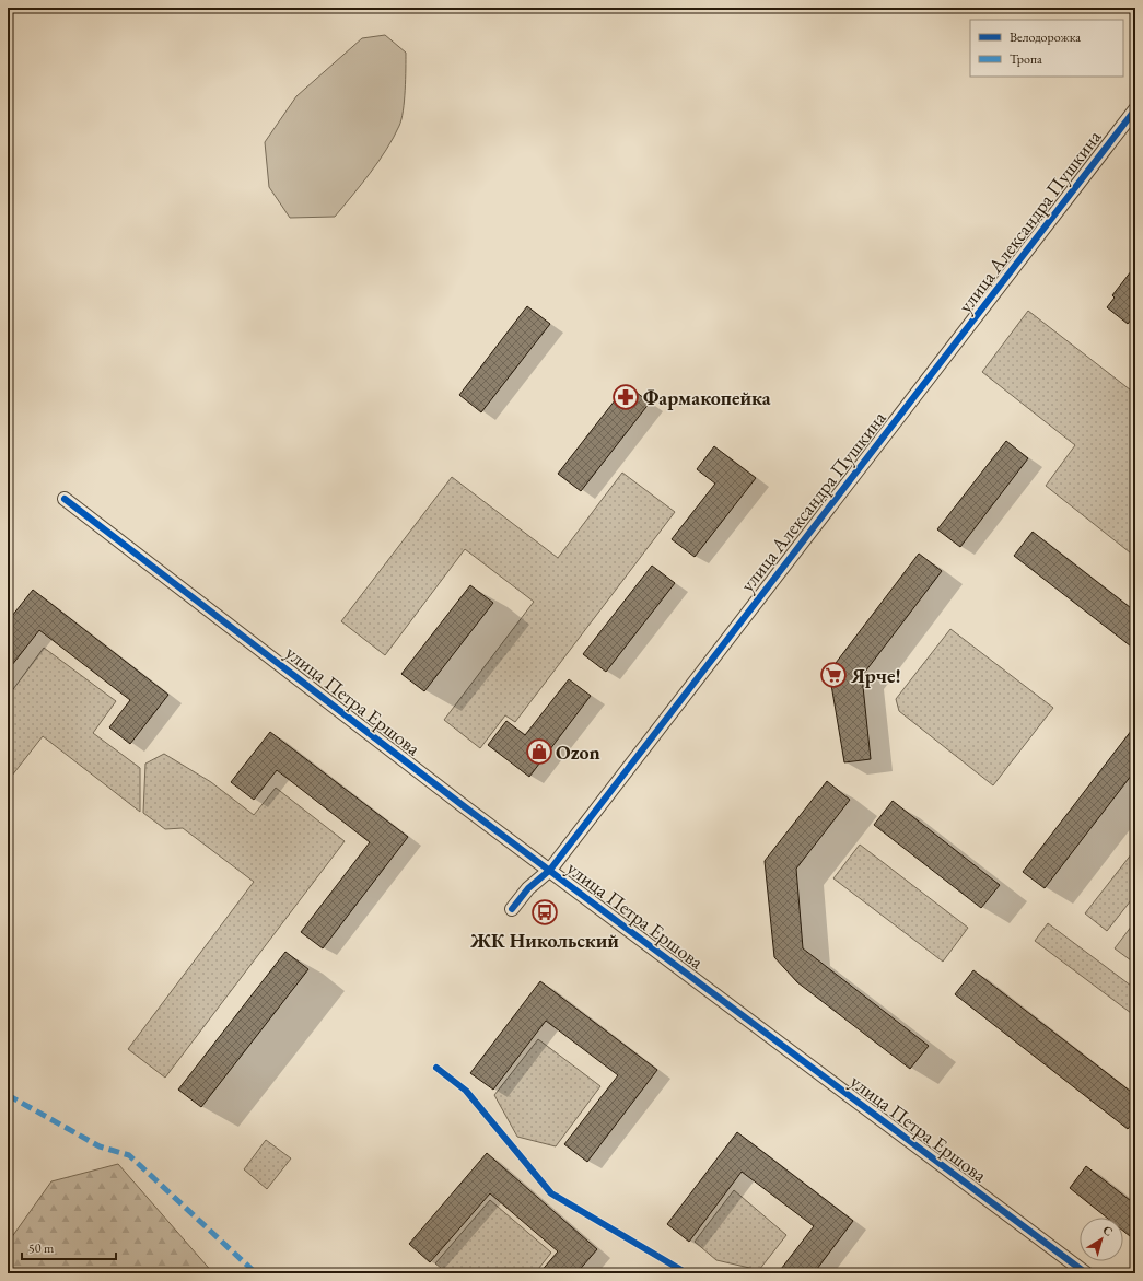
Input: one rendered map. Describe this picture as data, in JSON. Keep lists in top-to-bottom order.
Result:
{
  "streets": {
    "street": ["улица Александра Пушкина", "улица Петра Ершова"]
  },
  "crossings": [
    ["улица Александра Пушкина", "улица Петра Ершова"]
  ],
  "places": {
    "pharmacy": ["Фармакопейка"],
    "supermarket": ["Ярче!"],
    "shop": ["Ozon"],
    "bus stop": ["ЖК Никольский"]
  },
  "legend": ["Велодорожка", "Тропа"],
  "scale_bar": "50 m",
  "north": "top right"
}
